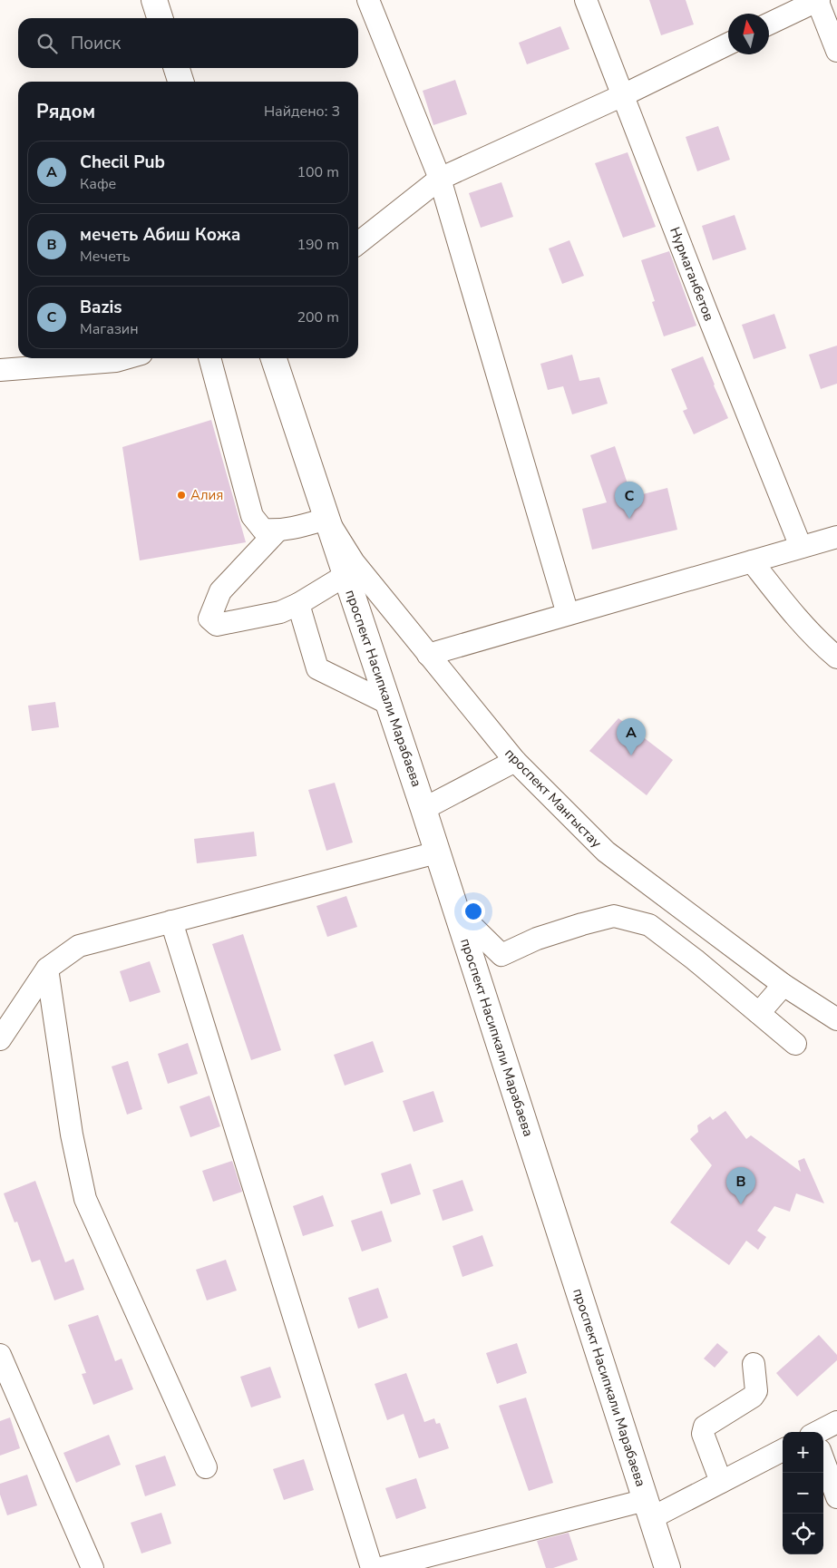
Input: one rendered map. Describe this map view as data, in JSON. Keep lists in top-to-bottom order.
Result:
{
  "streets": {
    "main road": ["проспект Насипкали Марабаева"],
    "street": ["Нурмаганбетов", "проспект Мангыстау"]
  },
  "crossings": [
    ["проспект Насипкали Марабаева", "проспект Мангыстау"]
  ],
  "places": ["Алия"],
  "north": "top",
  "page": {
    "search": "Поиск",
    "heading": ["Рядом", "Найдено: 3"],
    "list": [
      {
        "mark": "A",
        "name": "Checil Pub",
        "note": "Кафе",
        "value": "100 m"
      },
      {
        "mark": "B",
        "name": "мечеть Абиш Кожа",
        "note": "Мечеть",
        "value": "190 m"
      },
      {
        "mark": "C",
        "name": "Bazis",
        "note": "Магазин",
        "value": "200 m"
      }
    ],
    "pins": ["C", "A", "B"],
    "map_buttons": ["+", "−"]
  }
}
